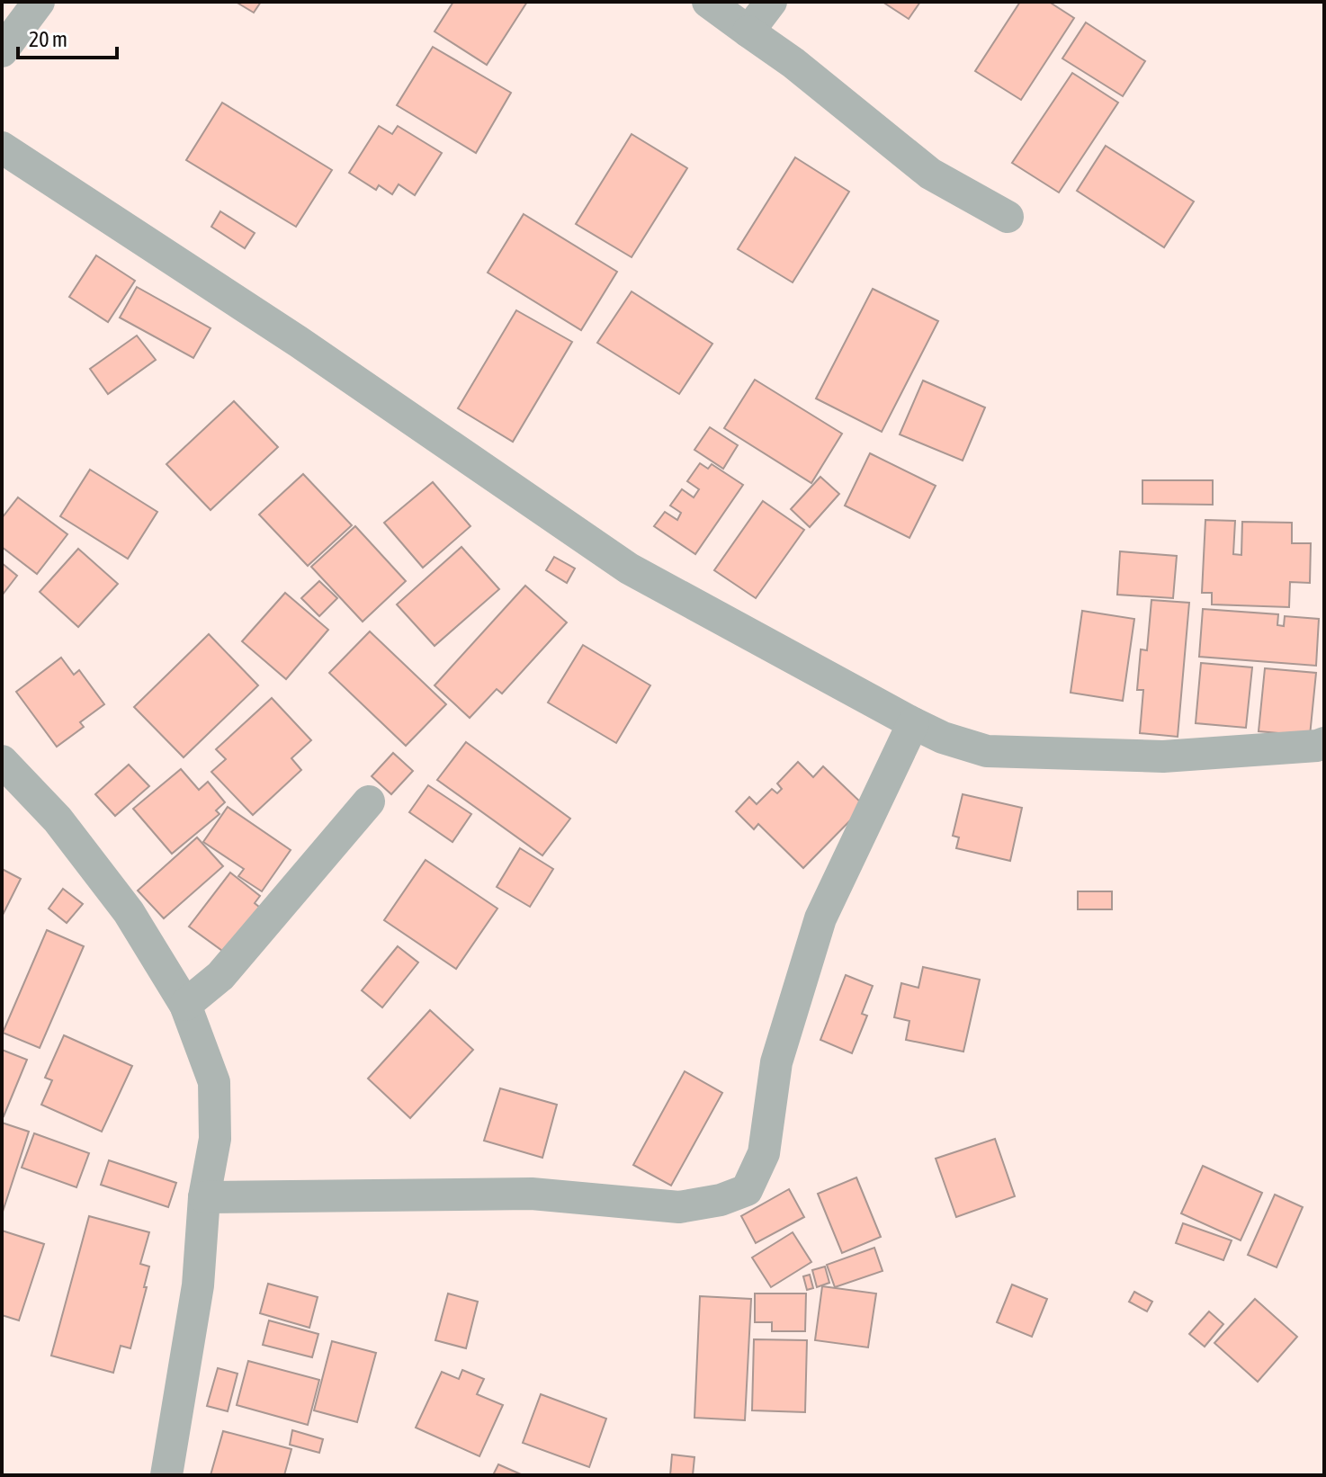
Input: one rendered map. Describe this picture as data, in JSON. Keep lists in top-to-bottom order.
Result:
{
  "scale_bar": "20 m"
}
